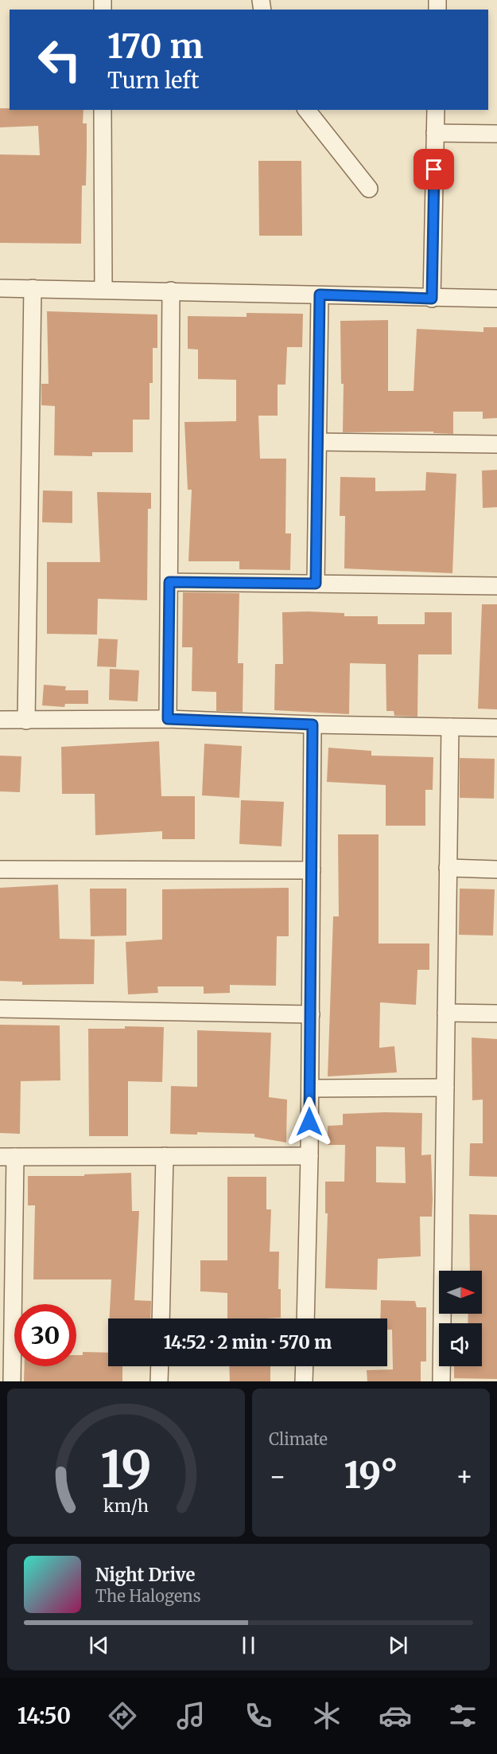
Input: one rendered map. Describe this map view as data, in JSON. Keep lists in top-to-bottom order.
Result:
{
  "north": "right",
  "page": {
    "turn": ["170 m", "Turn left"],
    "limit": "30",
    "trip": "14:52 · 2 min · 570 m",
    "tile": "Climate",
    "heat": ["−", "19°", "+"],
    "song": ["Night Drive", "The Halogens"],
    "tabs": "14:50",
    "gauge": ["19", "km/h"]
  }
}
